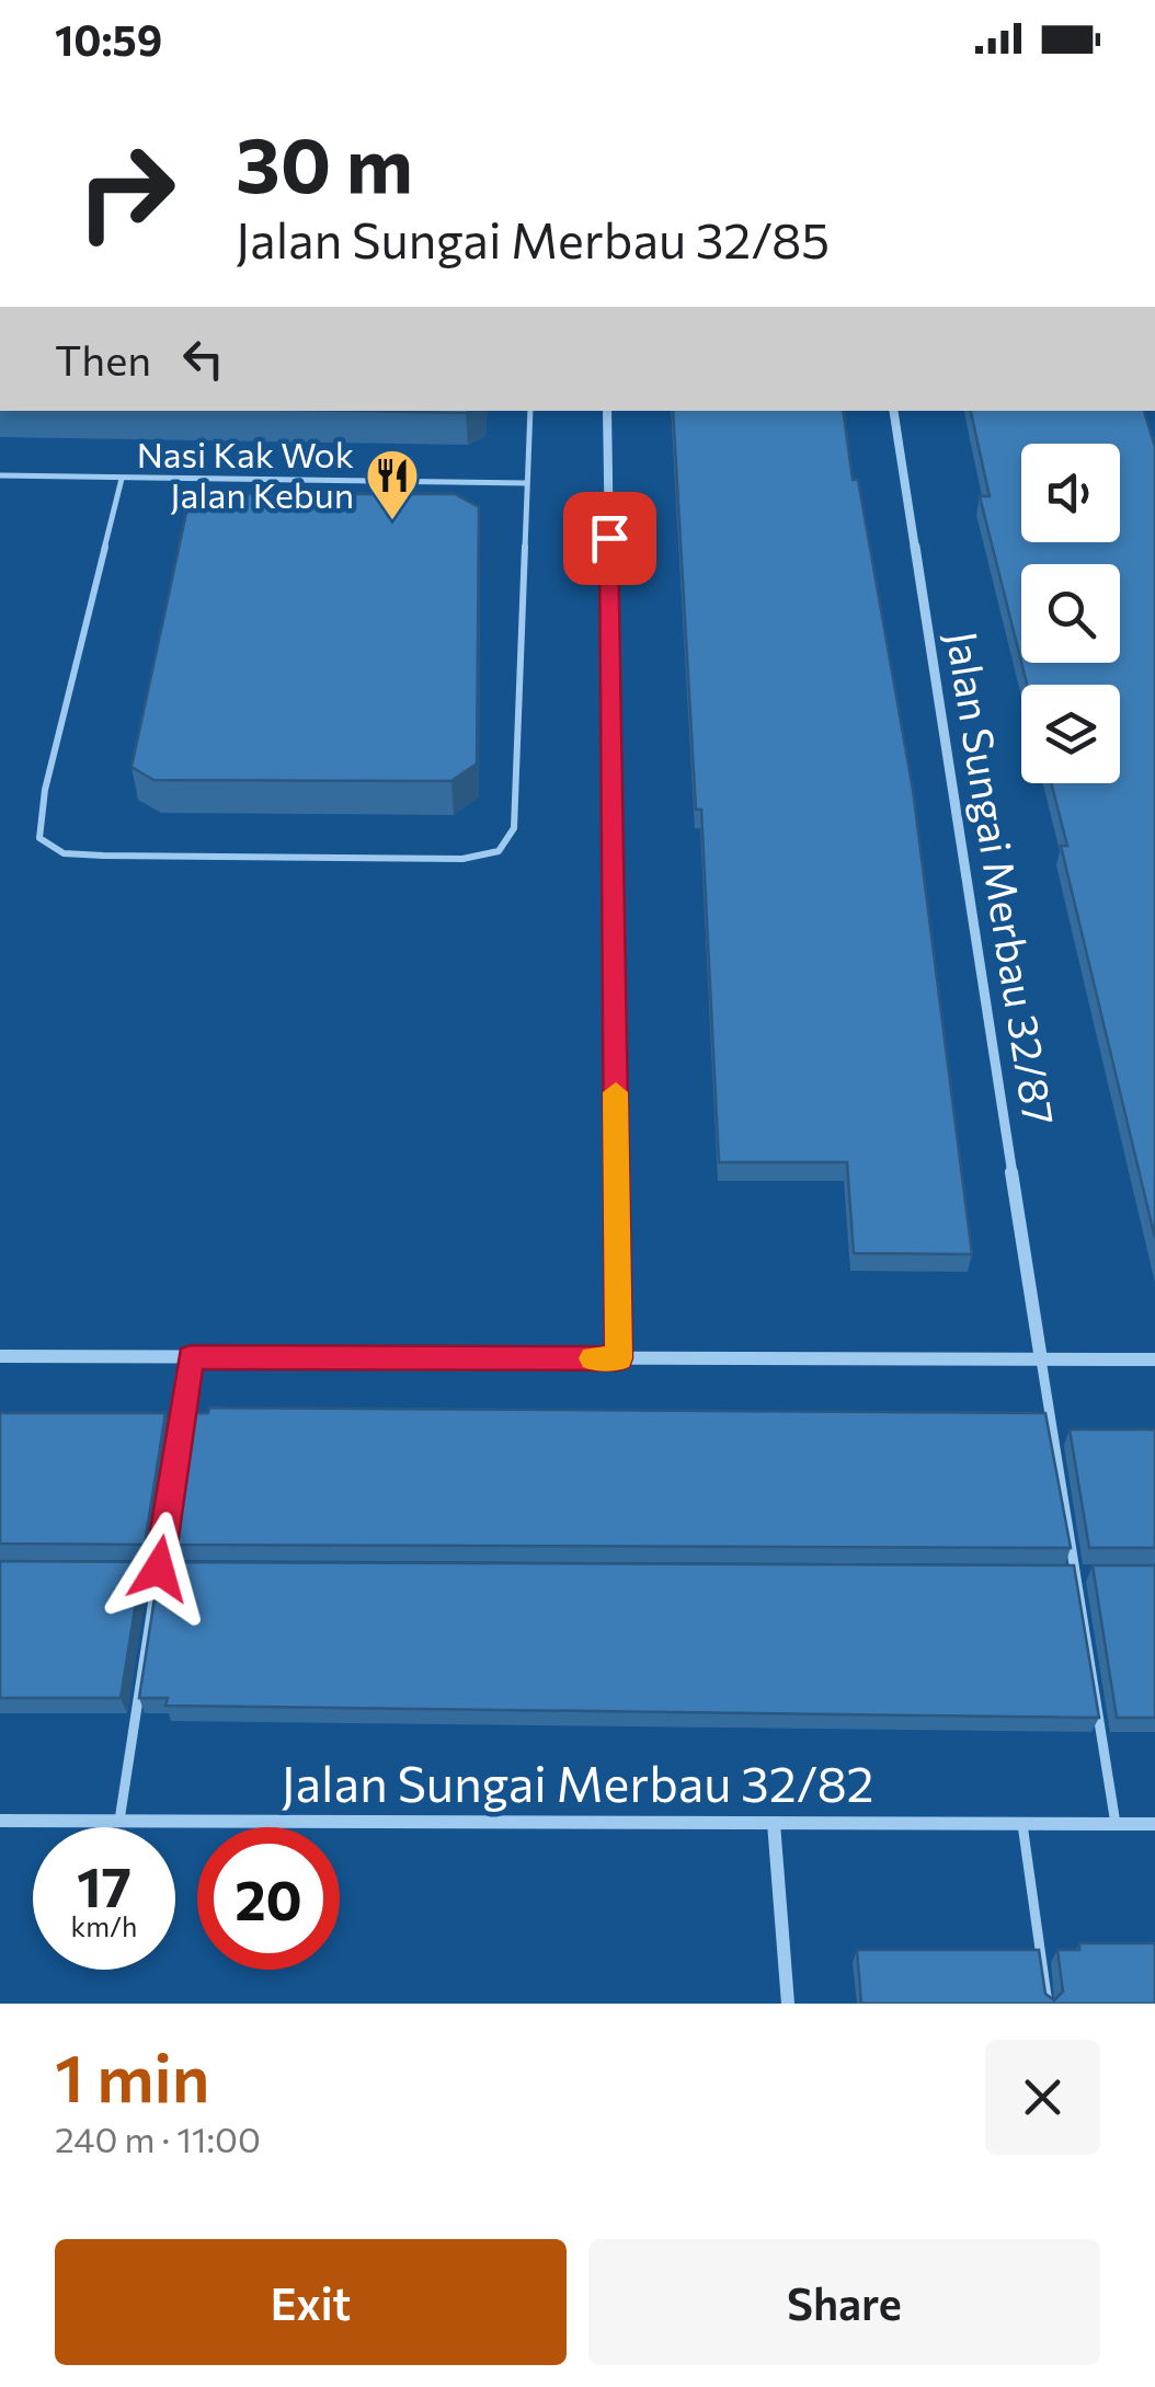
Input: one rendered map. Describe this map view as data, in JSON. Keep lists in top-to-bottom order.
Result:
{
  "streets": {
    "street": ["Jalan Sungai Merbau 32/87", "Jalan Sungai Merbau 32/82"]
  },
  "places": {
    "restaurant": ["Nasi Kak Wok Jalan Kebun"]
  },
  "page": {
    "status": "10:59",
    "turn": ["30 m", "Jalan Sungai Merbau 32/85"],
    "then": "Then",
    "speed": "17 km/h",
    "limit": "20",
    "heading": ["1 min", "240 m · 11:00"],
    "buttons": ["Exit", "Share"]
  }
}
